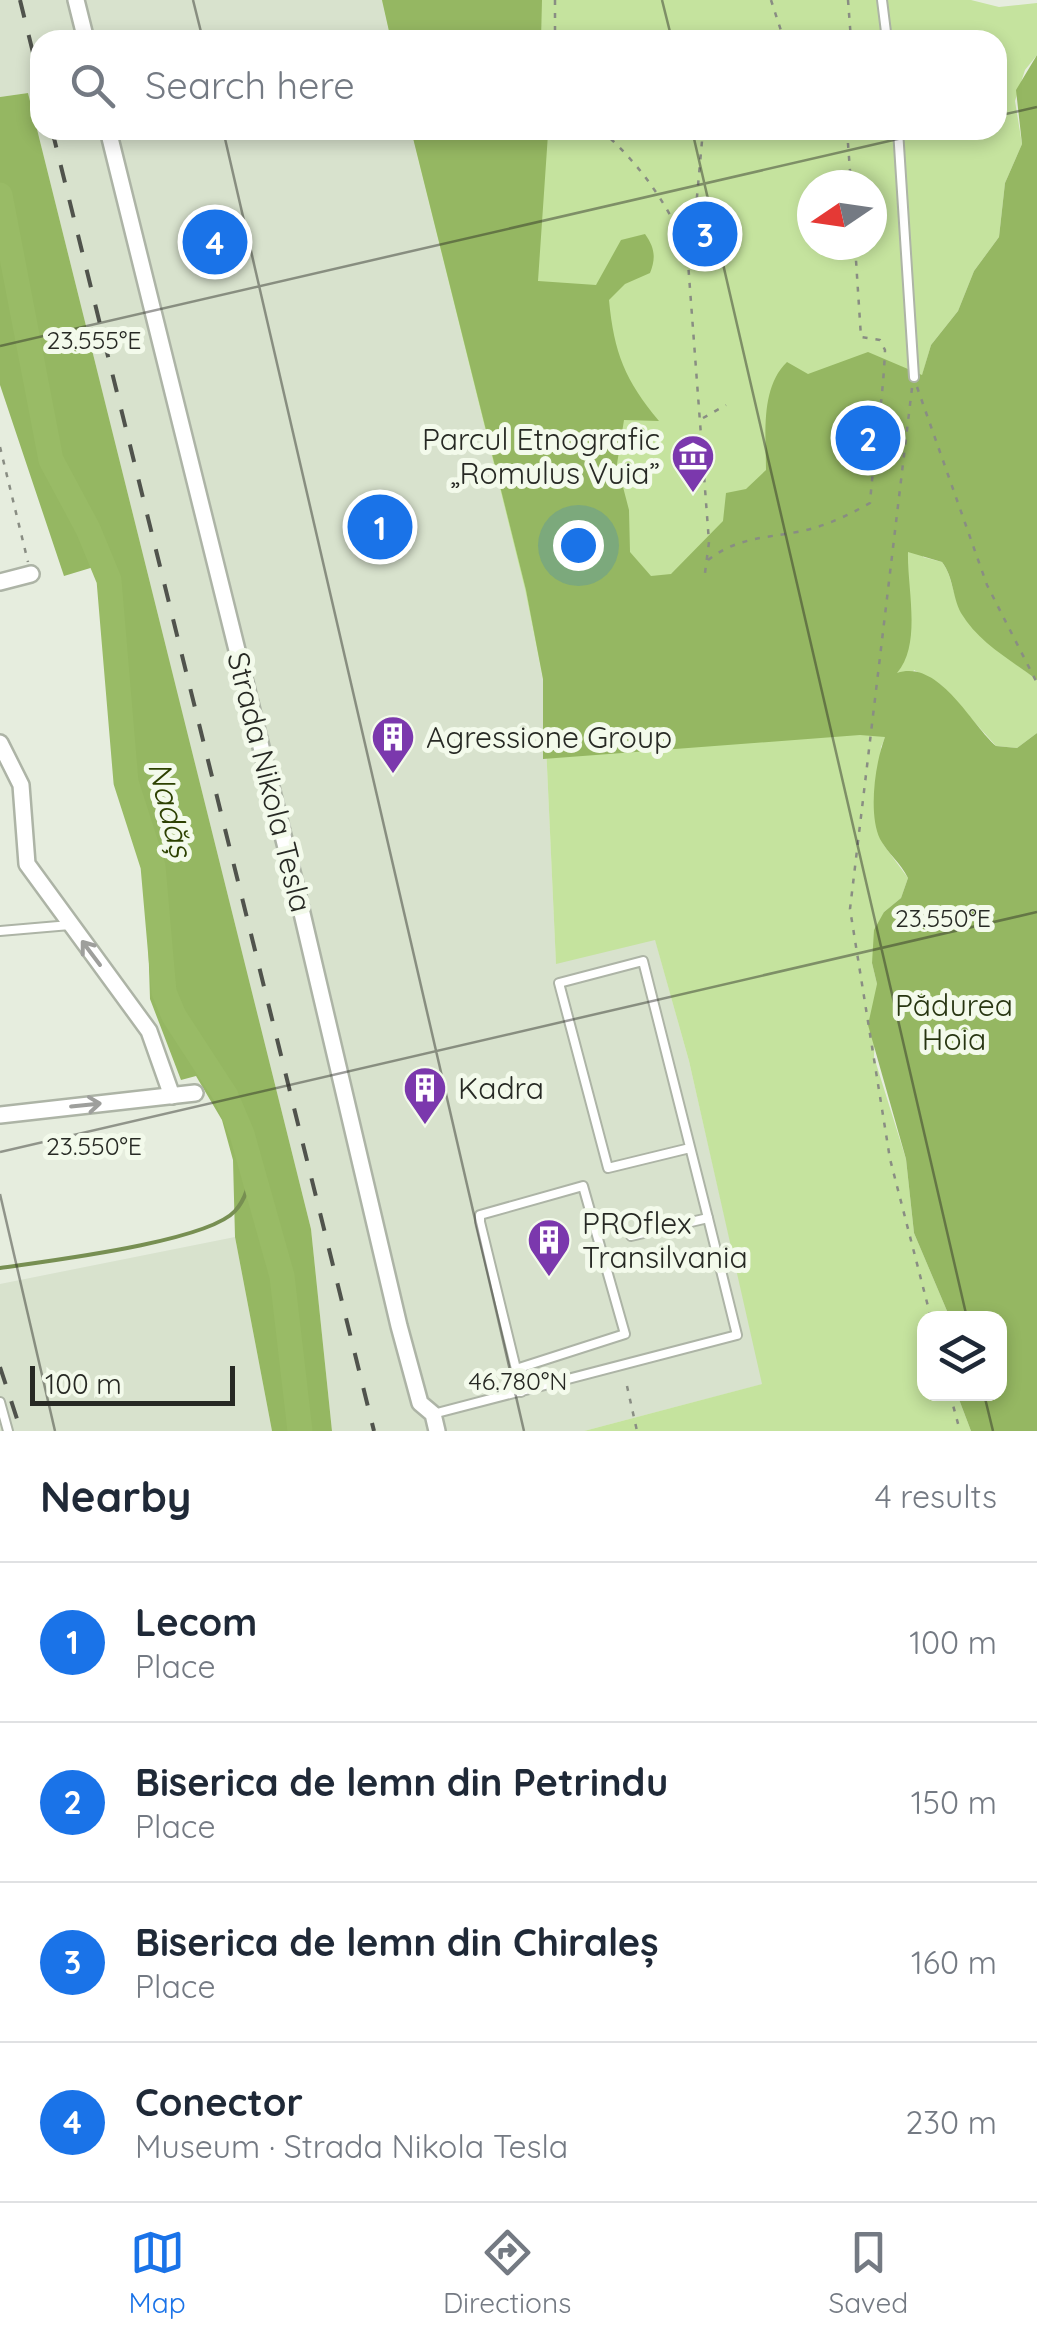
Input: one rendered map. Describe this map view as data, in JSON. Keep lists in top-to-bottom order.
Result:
{
  "streets": {
    "street": ["Strada Nikola Tesla"]
  },
  "water": ["Nadăș"],
  "parks": ["Pădurea Hoia"],
  "places": {
    "museum": ["Parcul Etnografic „Romulus Vuia”"],
    "building": ["Agressione Group", "Kadra", "PROflex Transilvania"]
  },
  "scale_bar": "100 m",
  "north": "left",
  "page": {
    "search": "Search here",
    "pins": [
      "3",
      "4",
      "2",
      "1"
    ],
    "scale": "100 m",
    "heading": ["Nearby", "4 results"],
    "list": [
      {
        "mark": "1",
        "name": "Lecom",
        "note": "Place",
        "value": "100 m"
      },
      {
        "mark": "2",
        "name": "Biserica de lemn din Petrindu",
        "note": "Place",
        "value": "150 m"
      },
      {
        "mark": "3",
        "name": "Biserica de lemn din Chiraleș",
        "note": "Place",
        "value": "160 m"
      },
      {
        "mark": "4",
        "name": "Conector",
        "note": "Museum · Strada Nikola Tesla",
        "value": "230 m"
      }
    ],
    "nav": ["Map", "Directions", "Saved"]
  },
  "coordinates": ["23.555°E", "23.550°E", "46.780°N"]
}
